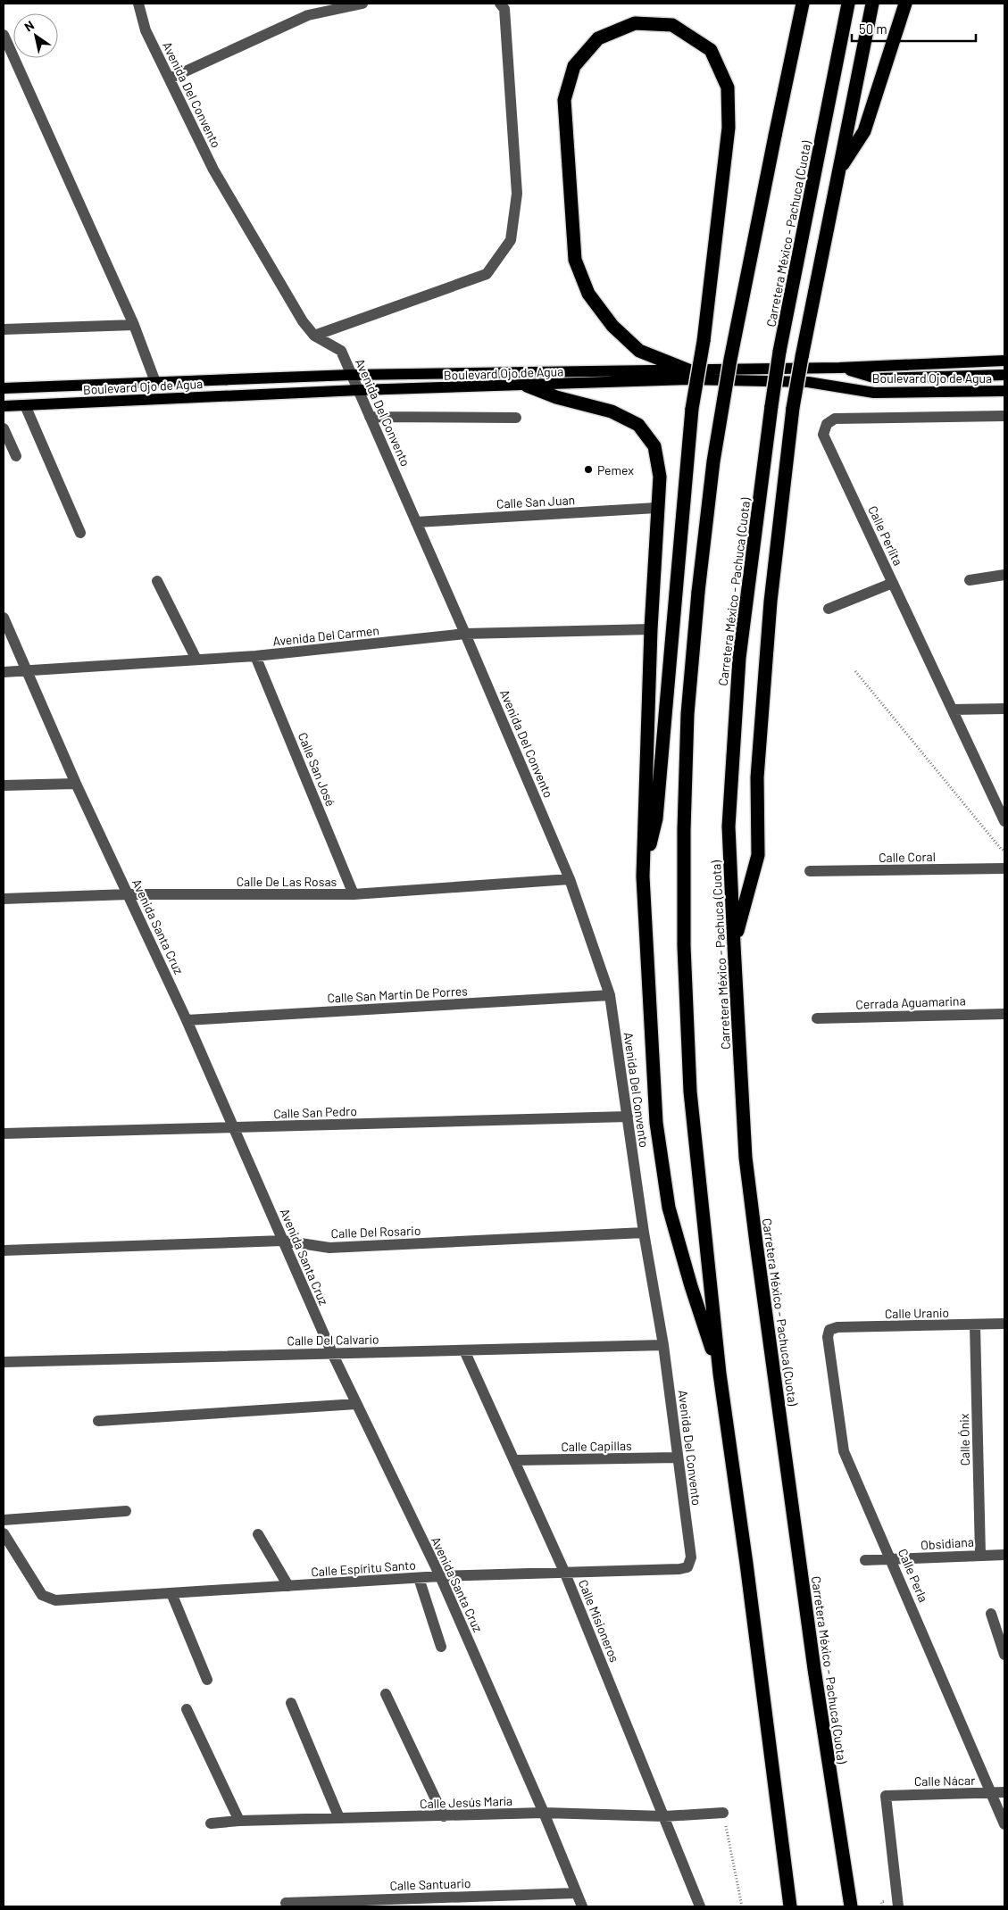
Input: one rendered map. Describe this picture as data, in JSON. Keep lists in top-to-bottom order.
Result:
{
  "streets": {
    "highway": ["Carretera México - Pachuca (Cuota)"],
    "main road": ["Boulevard Ojo de Agua"],
    "street": [
      "Avenida Del Convento",
      "Calle San Juan",
      "Calle Perlita",
      "Avenida Del Carmen",
      "Calle San José",
      "Calle Coral",
      "Calle De Las Rosas",
      "Avenida Santa Cruz",
      "Calle San Martín De Porres",
      "Cerrada Aguamarina",
      "Calle San Pedro",
      "Calle Del Rosario",
      "Calle Uranio",
      "Calle Del Calvario",
      "Calle Ónix",
      "Calle Capillas",
      "Obsidiana",
      "Calle Espíritu Santo",
      "Calle Perla",
      "Calle Misioneros",
      "Calle Nácar",
      "Calle Jesús María",
      "Calle Santuario"
    ]
  },
  "crossings": [
    ["Avenida Del Convento", "Boulevard Ojo de Agua"],
    ["Avenida Del Convento", "Calle San Juan"],
    ["Avenida Del Convento", "Avenida Del Carmen"],
    ["Avenida Del Convento", "Calle De Las Rosas"],
    ["Avenida Del Convento", "Calle San Martín De Porres"],
    ["Avenida Del Convento", "Calle San Pedro"],
    ["Avenida Del Convento", "Calle Del Rosario"],
    ["Avenida Del Convento", "Calle Del Calvario"],
    ["Avenida Del Convento", "Calle Capillas"],
    ["Avenida Del Convento", "Calle Espíritu Santo"],
    ["Avenida Del Carmen", "Calle San José"],
    ["Avenida Del Carmen", "Avenida Santa Cruz"],
    ["Calle San José", "Calle De Las Rosas"],
    ["Calle De Las Rosas", "Avenida Santa Cruz"],
    ["Avenida Santa Cruz", "Calle San Martín De Porres"],
    ["Avenida Santa Cruz", "Calle San Pedro"],
    ["Avenida Santa Cruz", "Calle Del Rosario"],
    ["Avenida Santa Cruz", "Calle Del Calvario"],
    ["Avenida Santa Cruz", "Calle Espíritu Santo"],
    ["Avenida Santa Cruz", "Calle Jesús María"],
    ["Avenida Santa Cruz", "Calle Santuario"],
    ["Calle Uranio", "Calle Ónix"],
    ["Calle Uranio", "Calle Perla"],
    ["Calle Del Calvario", "Calle Misioneros"],
    ["Calle Ónix", "Obsidiana"],
    ["Calle Capillas", "Calle Misioneros"],
    ["Obsidiana", "Calle Perla"],
    ["Calle Espíritu Santo", "Calle Misioneros"],
    ["Calle Perla", "Calle Nácar"],
    ["Calle Misioneros", "Calle Jesús María"]
  ],
  "places": ["Pemex"],
  "scale_bar": "50 m",
  "north": "top left"
}
